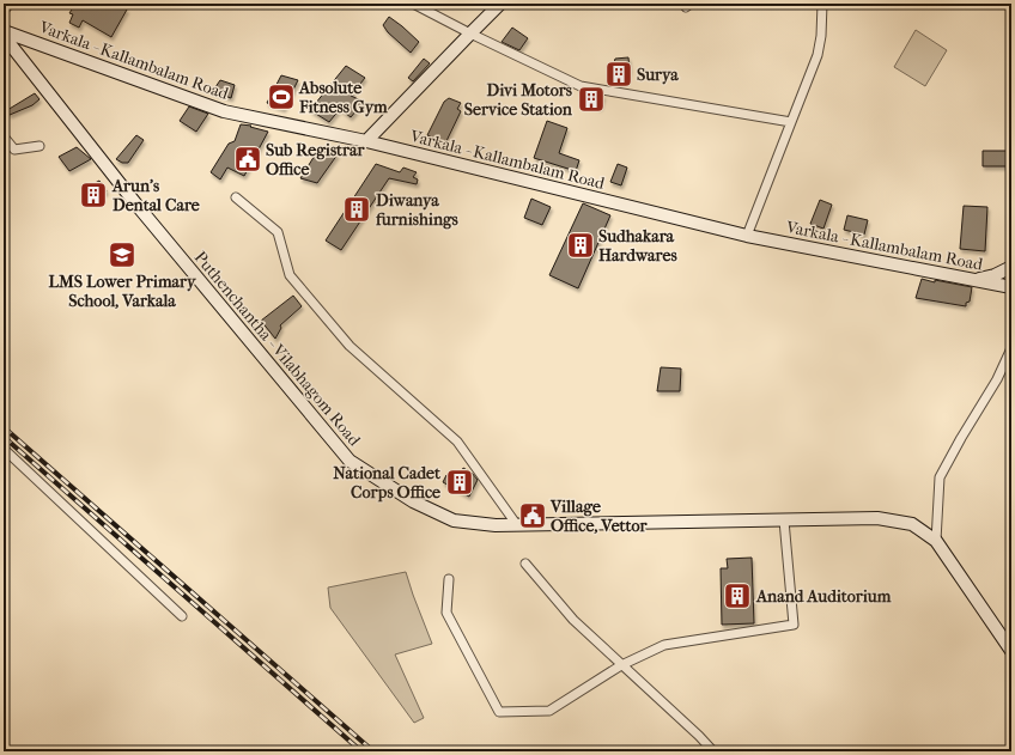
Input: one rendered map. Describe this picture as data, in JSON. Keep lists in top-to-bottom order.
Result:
{
  "streets": {
    "main road": ["Varkala - Kallambalam Road", "Puthenchantha - Vilabhagom Road"]
  },
  "places": {
    "building": [
      "Surya",
      "Divi Motors Service Station",
      "Arun's Dental Care",
      "Diwanya furnishings",
      "Sudhakara Hardwares",
      "National Cadet Corps Office",
      "Anand Auditorium"
    ],
    "sports": ["Absolute Fitness Gym"],
    "public building": ["Sub Registrar Office", "Village Office, Vettor"],
    "school or university": ["LMS Lower Primary School, Varkala"]
  }
}
